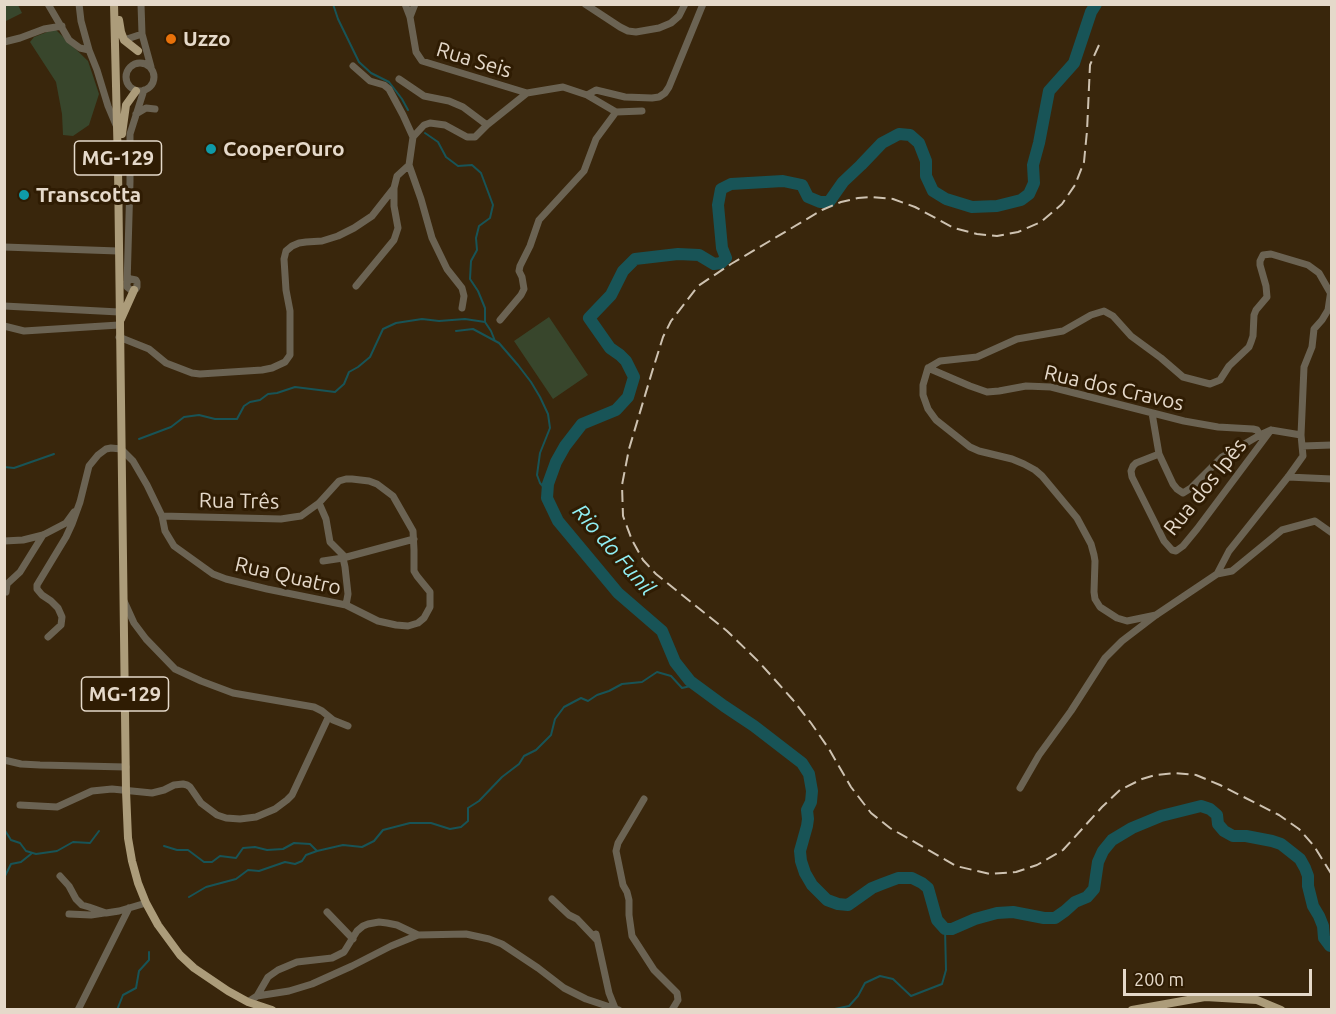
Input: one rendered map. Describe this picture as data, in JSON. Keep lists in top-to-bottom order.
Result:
{
  "streets": {
    "main road": ["MG-129"],
    "street": [
      "Rua Seis",
      "Rua dos Cravos",
      "Rua dos Ipês",
      "Rua Três",
      "Rua Quatro"
    ]
  },
  "crossings": [
    ["MG-129", "Rua Quatro"],
    ["Rua Três", "Rua Quatro"]
  ],
  "water": ["Rio do Funil"],
  "places": ["Uzzo", "CooperOuro", "Transcotta"],
  "scale_bar": "200 m"
}
